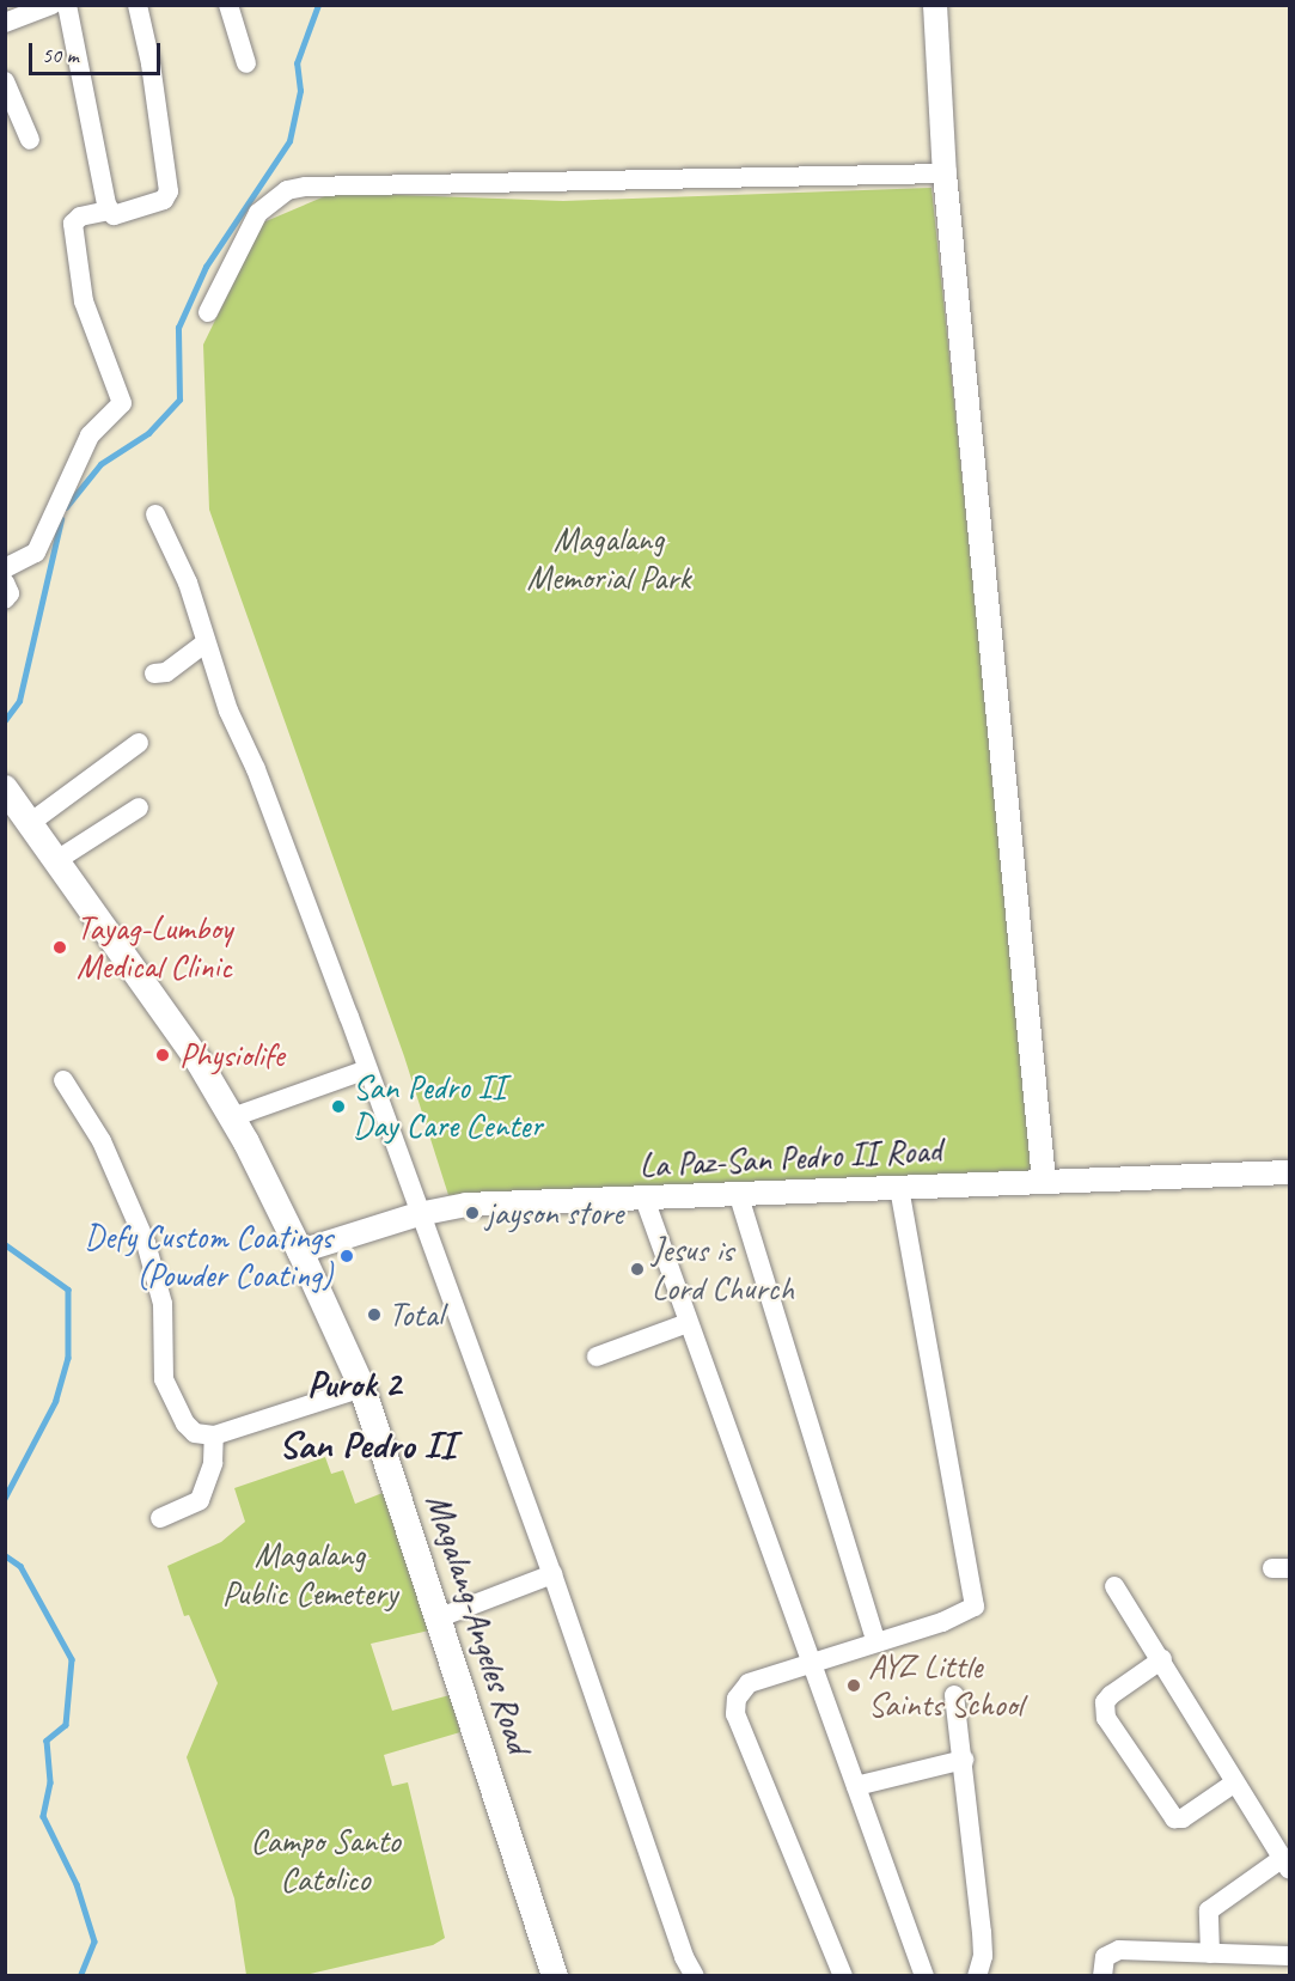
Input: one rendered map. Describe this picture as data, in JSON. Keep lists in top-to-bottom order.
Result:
{
  "streets": {
    "main road": ["Magalang-Angeles Road"],
    "street": ["La Paz-San Pedro II Road"]
  },
  "crossings": [
    ["La Paz-San Pedro II Road", "Magalang-Angeles Road"]
  ],
  "districts": ["Purok 2", "San Pedro II"],
  "parks": ["Magalang Memorial Park", "Magalang Public Cemetery", "Campo Santo Catolico"],
  "places": [
    "Tayag-Lumboy Medical Clinic",
    "Physiolife",
    "San Pedro II Day Care Center",
    "jayson store",
    "Defy Custom Coatings (Powder Coating)",
    "Jesus is Lord Church",
    "Total",
    "AYZ Little Saints School"
  ],
  "scale_bar": "50 m"
}
